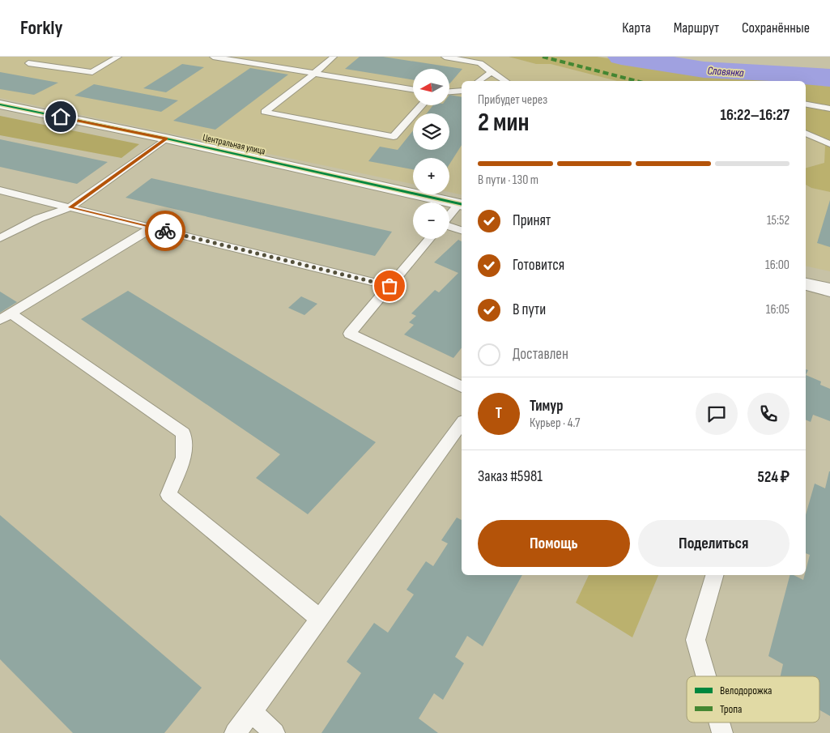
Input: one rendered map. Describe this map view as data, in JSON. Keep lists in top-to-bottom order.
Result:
{
  "streets": {
    "street": ["Центральная улица"]
  },
  "water": ["Славянка"],
  "legend": ["Велодорожка", "Тропа"],
  "north": "left",
  "page": {
    "header": "Forkly",
    "nav": ["Карта", "Маршрут", "Сохранённые"],
    "map_buttons": ["+", "−"],
    "heading": ["2 мин", "Прибудет через", "16:22–16:27"],
    "panel": [
      "Тимур",
      "Курьер · 4.7",
      "Заказ #5981",
      "524 ₽"
    ],
    "bar": "В пути · 130 m",
    "list": [
      ["Принят", "15:52"],
      ["Готовится", "16:00"],
      ["В пути", "16:05"],
      "Доставлен"
    ],
    "round": "Т",
    "buttons": ["Помощь", "Поделиться"]
  }
}
